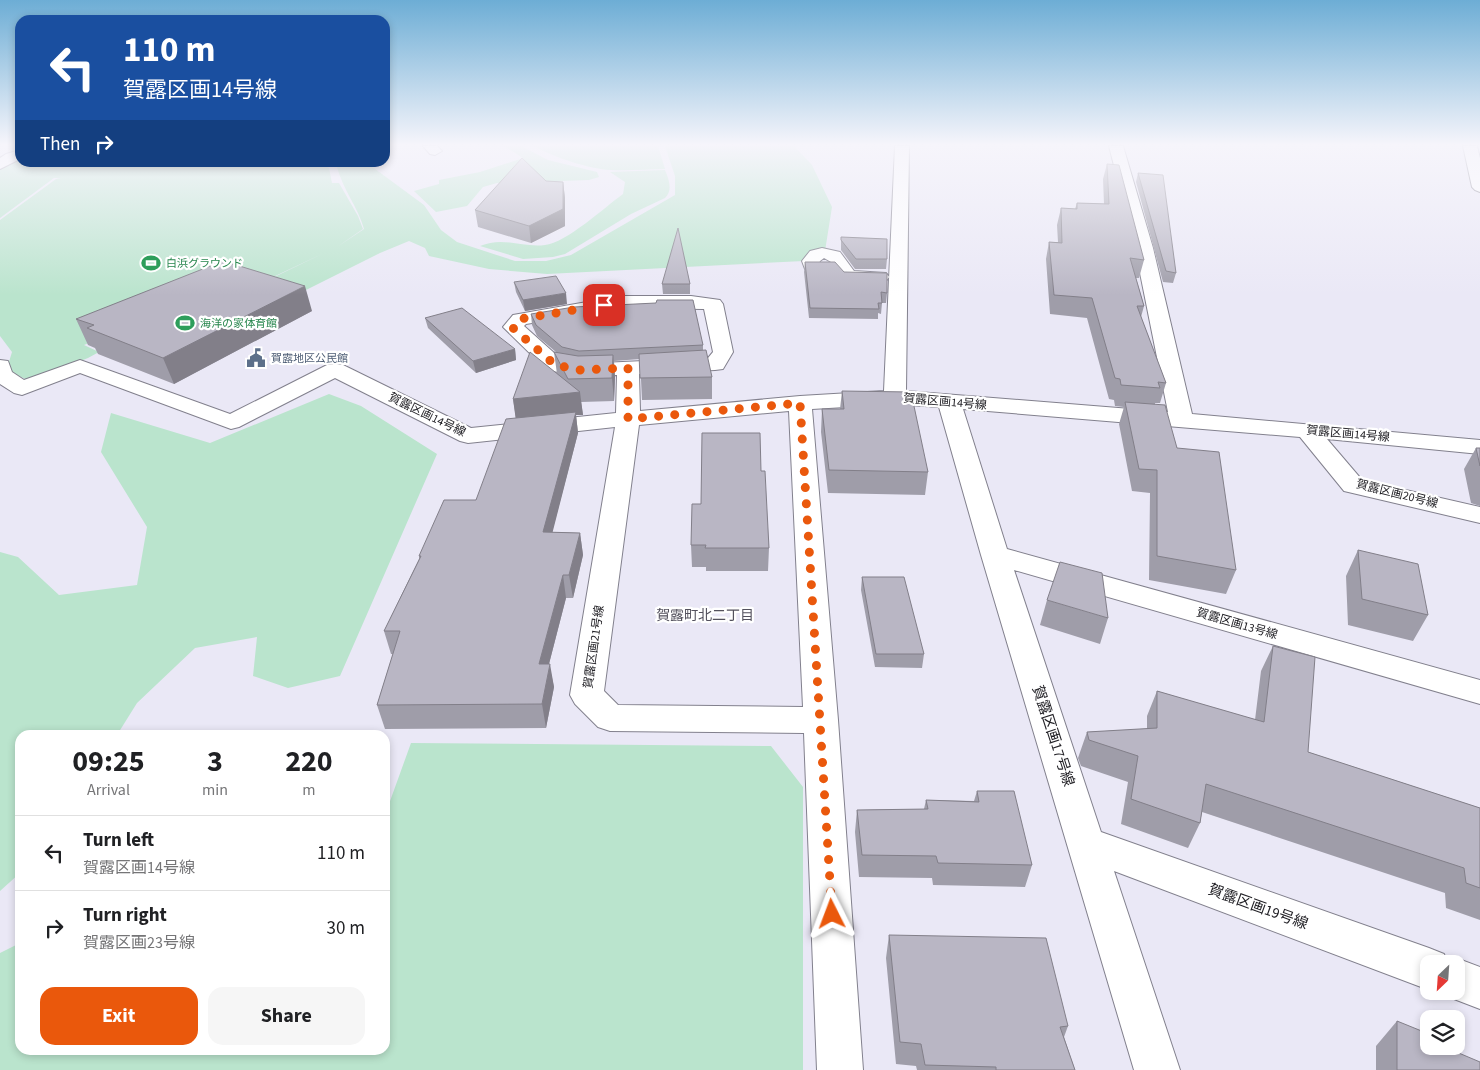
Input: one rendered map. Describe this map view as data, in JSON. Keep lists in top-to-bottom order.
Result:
{
  "streets": {
    "street": [
      "賀露区画14号線",
      "賀露区画20号線",
      "賀露区画13号線",
      "賀露区画21号線",
      "賀露区画17号線",
      "賀露区画19号線"
    ]
  },
  "crossings": [
    ["賀露区画14号線", "賀露区画20号線"],
    ["賀露区画14号線", "賀露区画21号線"],
    ["賀露区画14号線", "賀露区画17号線"],
    ["賀露区画13号線", "賀露区画17号線"],
    ["賀露区画17号線", "賀露区画19号線"]
  ],
  "districts": ["賀露町北二丁目"],
  "places": {
    "sports": ["白浜グラウンド", "海洋の家体育館"],
    "public building": ["賀露地区公民館"]
  },
  "north": "bottom left",
  "page": {
    "turn": ["110 m", "賀露区画14号線"],
    "then": "Then",
    "eta": [
      "09:25",
      "Arrival",
      "3",
      "min",
      "220",
      "m"
    ],
    "list": [
      {
        "name": "Turn left",
        "note": "賀露区画14号線",
        "value": "110 m"
      },
      {
        "name": "Turn right",
        "note": "賀露区画23号線",
        "value": "30 m"
      }
    ],
    "buttons": ["Exit", "Share"]
  }
}
